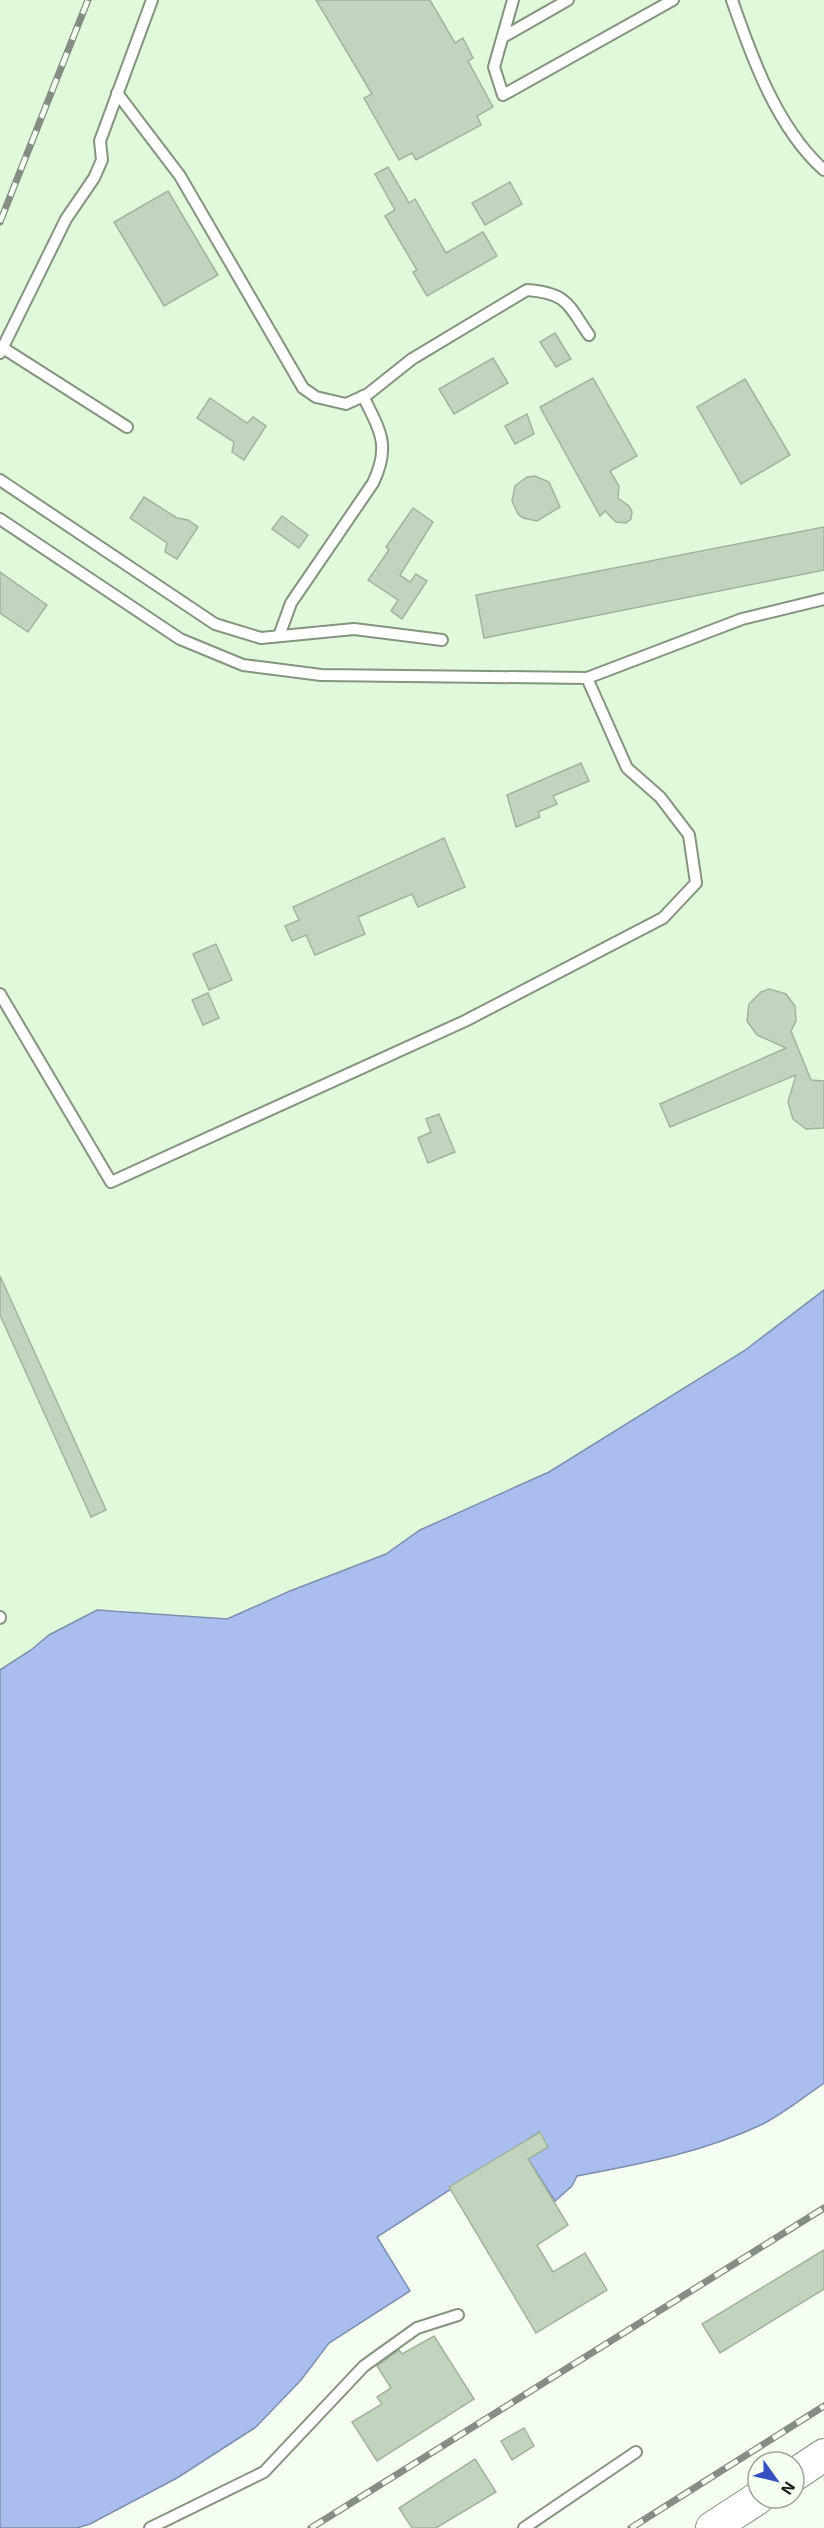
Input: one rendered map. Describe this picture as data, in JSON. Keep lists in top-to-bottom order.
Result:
{
  "north": "bottom right"
}
